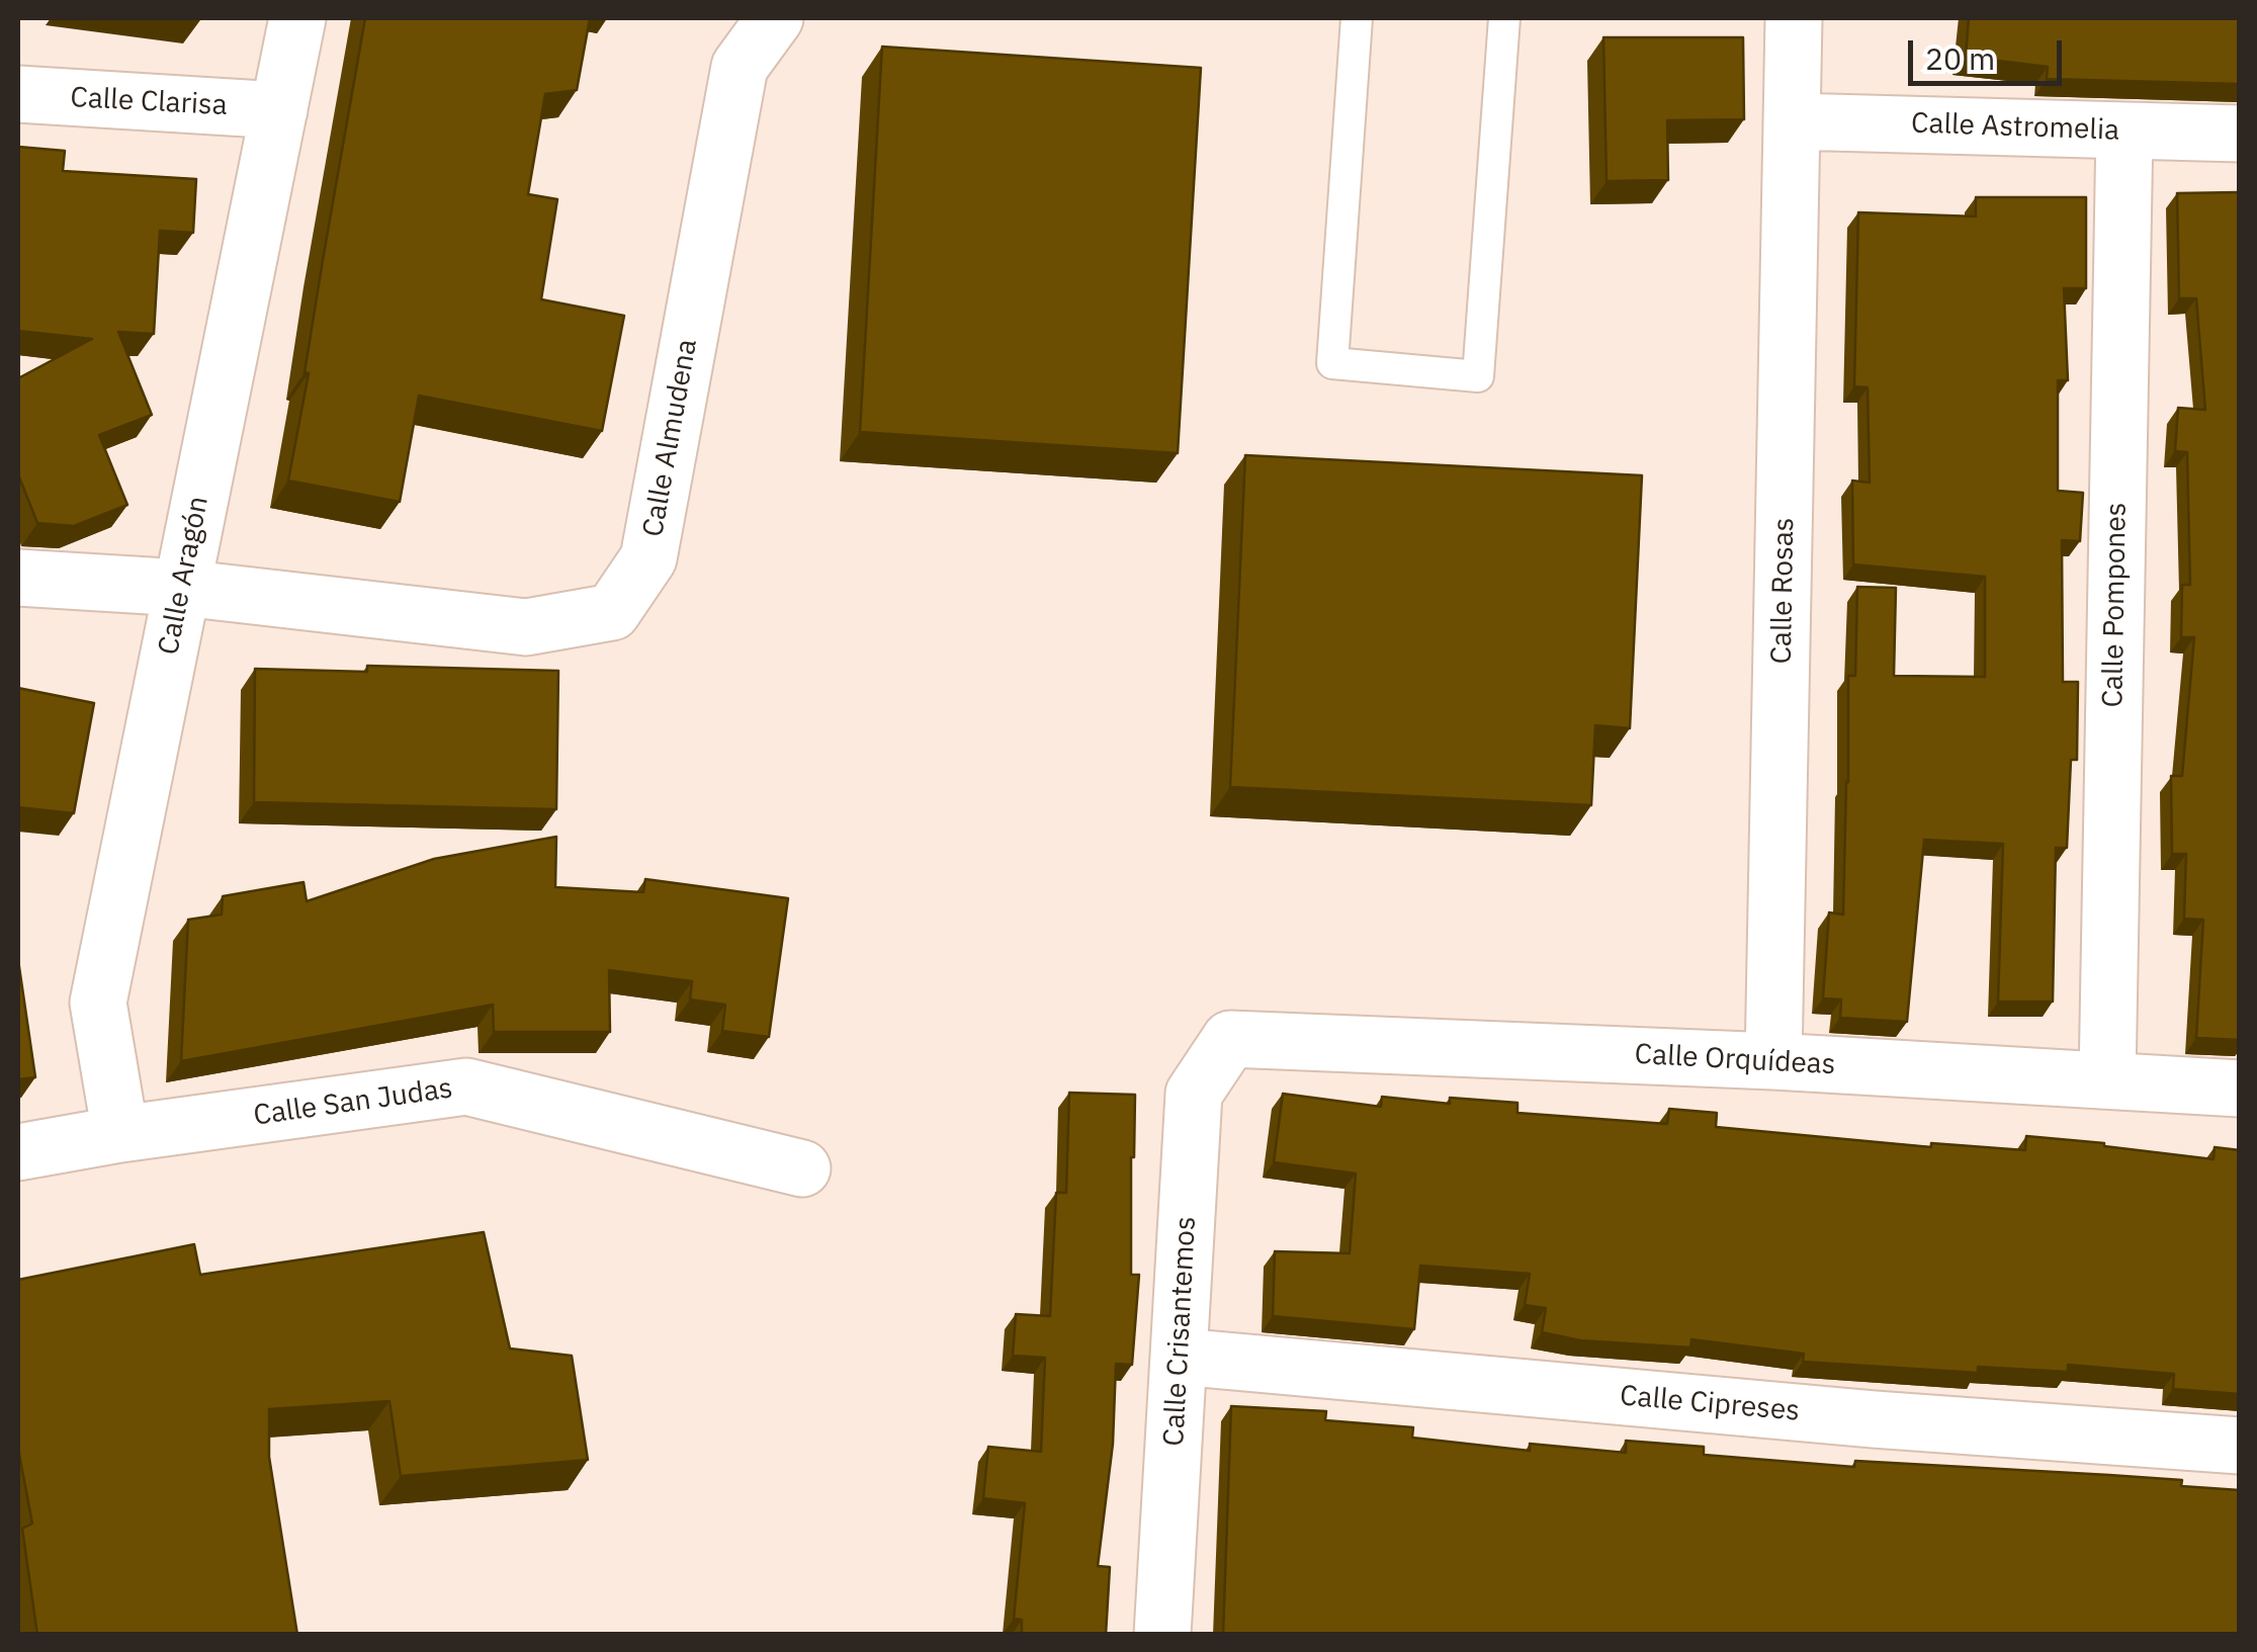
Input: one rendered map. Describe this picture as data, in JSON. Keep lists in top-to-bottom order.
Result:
{
  "streets": {
    "street": [
      "Calle Clarisa",
      "Calle Astromelia",
      "Calle Almudena",
      "Calle Aragón",
      "Calle Rosas",
      "Calle Pompones",
      "Calle Orquídeas",
      "Calle San Judas",
      "Calle Crisantemos",
      "Calle Cipreses"
    ]
  },
  "crossings": [
    ["Calle Clarisa", "Calle Aragón"],
    ["Calle Astromelia", "Calle Rosas"],
    ["Calle Astromelia", "Calle Pompones"],
    ["Calle Almudena", "Calle Aragón"],
    ["Calle Aragón", "Calle San Judas"],
    ["Calle Rosas", "Calle Orquídeas"],
    ["Calle Pompones", "Calle Orquídeas"],
    ["Calle Orquídeas", "Calle Crisantemos"],
    ["Calle Crisantemos", "Calle Cipreses"]
  ],
  "scale_bar": "20 m"
}
